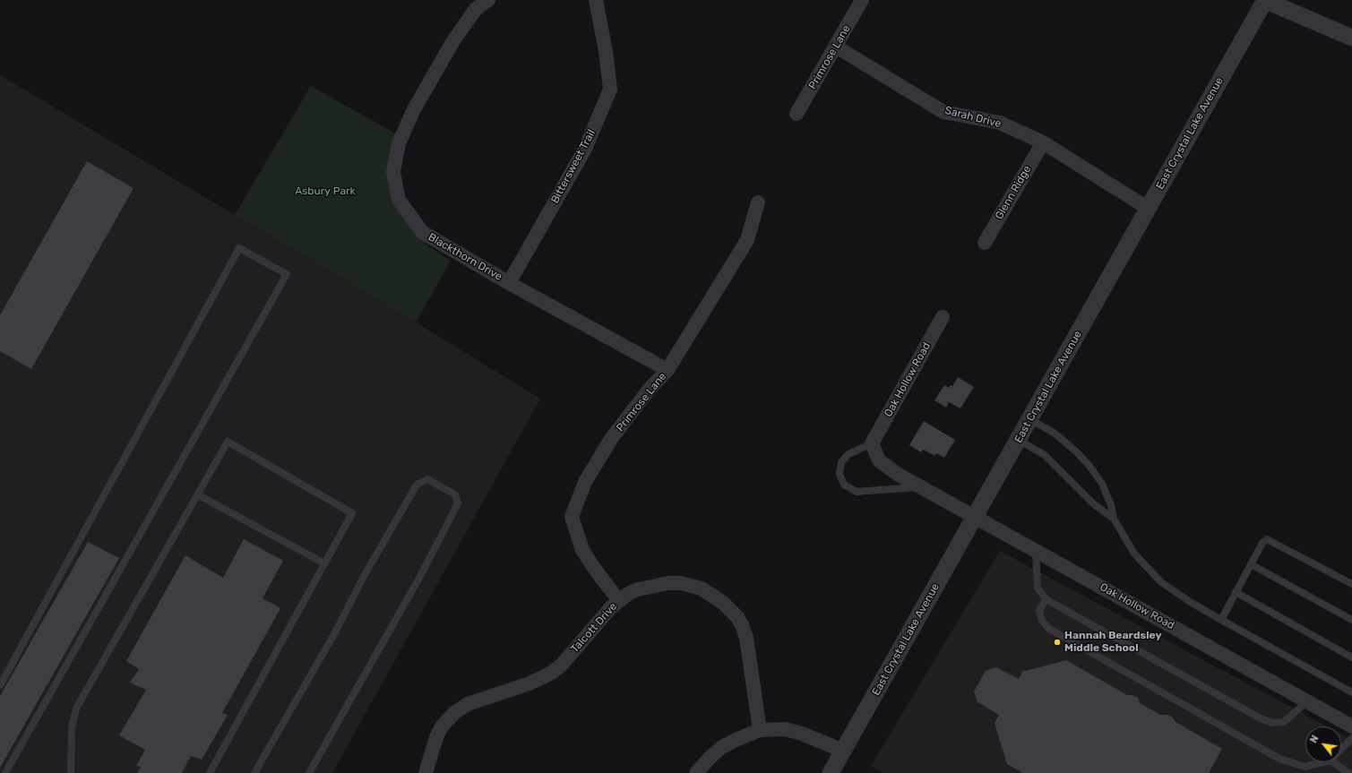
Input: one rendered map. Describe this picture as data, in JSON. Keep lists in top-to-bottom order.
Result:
{
  "streets": {
    "street": [
      "Primrose Lane",
      "Sarah Drive",
      "East Crystal Lake Avenue",
      "Bittersweet Trail",
      "Glenn Ridge",
      "Blackthorn Drive",
      "Oak Hollow Road",
      "Talcott Drive"
    ]
  },
  "crossings": [
    ["Primrose Lane", "Sarah Drive"],
    ["Primrose Lane", "Blackthorn Drive"],
    ["Primrose Lane", "Talcott Drive"],
    ["Sarah Drive", "East Crystal Lake Avenue"],
    ["Sarah Drive", "Glenn Ridge"],
    ["East Crystal Lake Avenue", "Oak Hollow Road"],
    ["Bittersweet Trail", "Blackthorn Drive"]
  ],
  "parks": ["Asbury Park"],
  "places": ["Hannah Beardsley Middle School"],
  "north": "top left"
}
